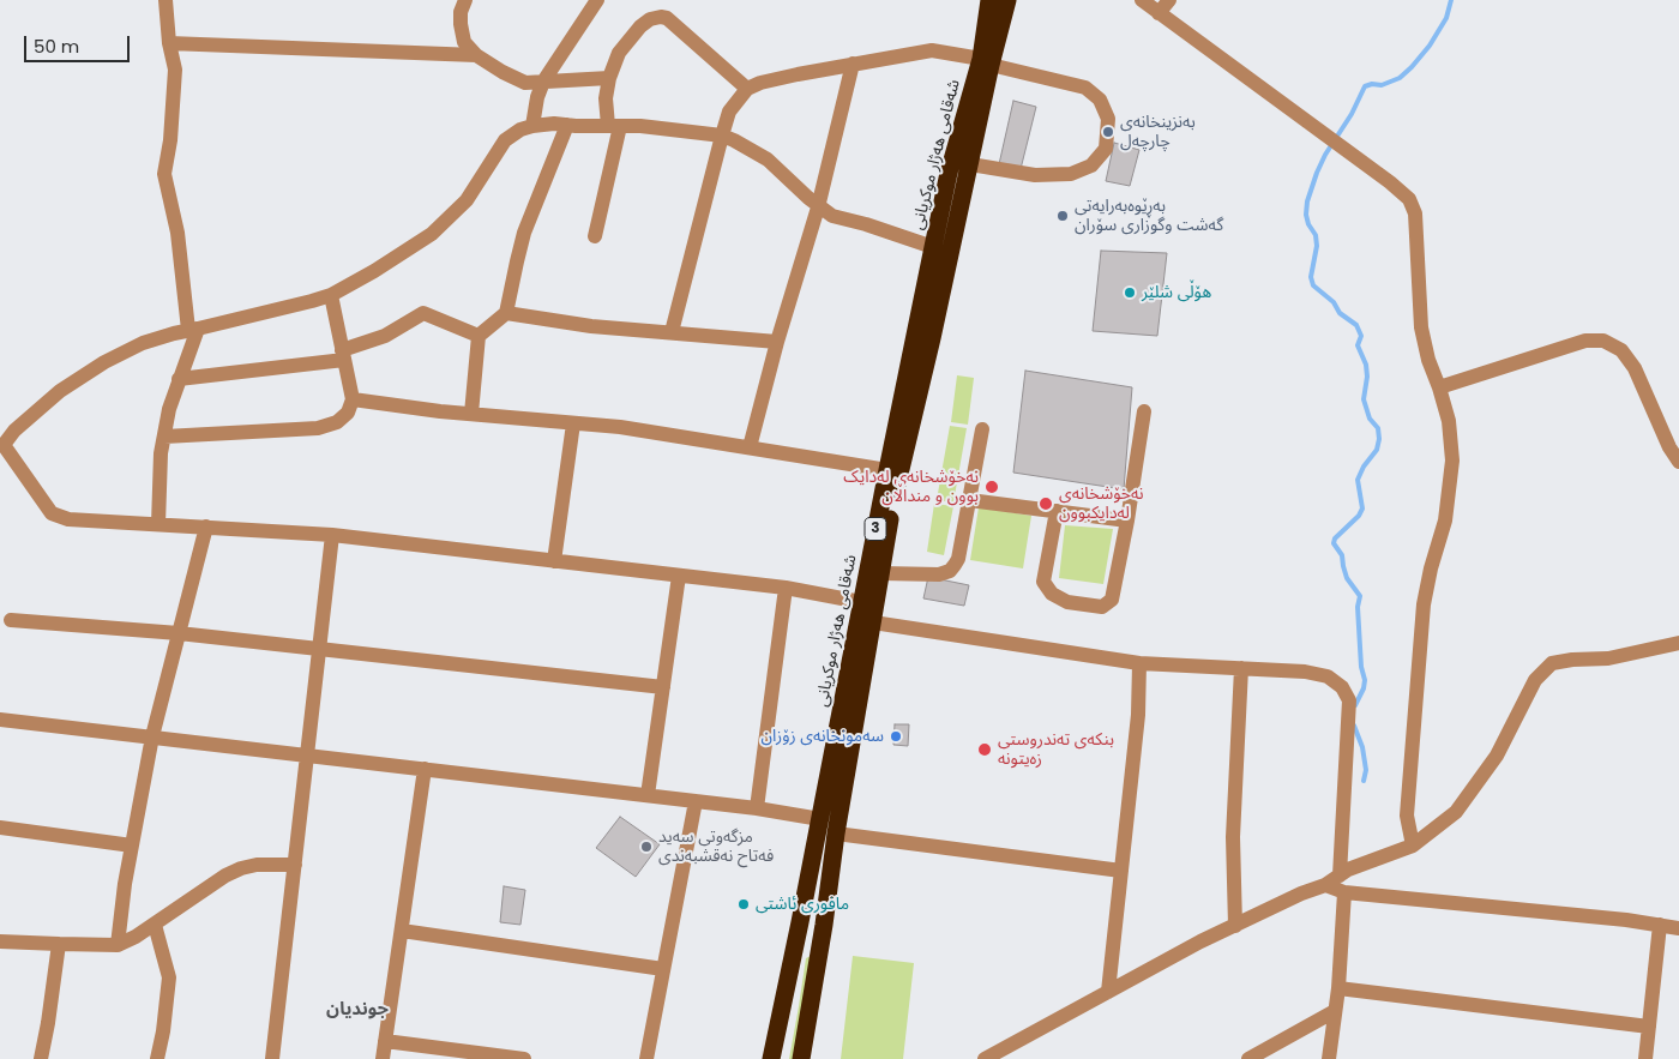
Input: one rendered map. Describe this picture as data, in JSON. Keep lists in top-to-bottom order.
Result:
{
  "streets": {
    "highway": ["شەقامی ھەژار موکریانی", "3"]
  },
  "districts": ["جوندیان"],
  "places": [
    "بەنزینخانەی چارچەل",
    "بەڕێوەبەرایەتی گەشت وگوزاری سۆران",
    "هۆڵی شلێر",
    "نەخۆشخانەی لەدایک بوون و منداڵان",
    "نەخۆشخانەی لەدایکبوون",
    "سەمونخانەی زۆزان",
    "بنکەی تەندروستی زەیتونە",
    "مزگەوتی سەید فەتاح نەقشبەندی",
    "مافوری ئاشتی"
  ],
  "scale_bar": "50 m"
}
